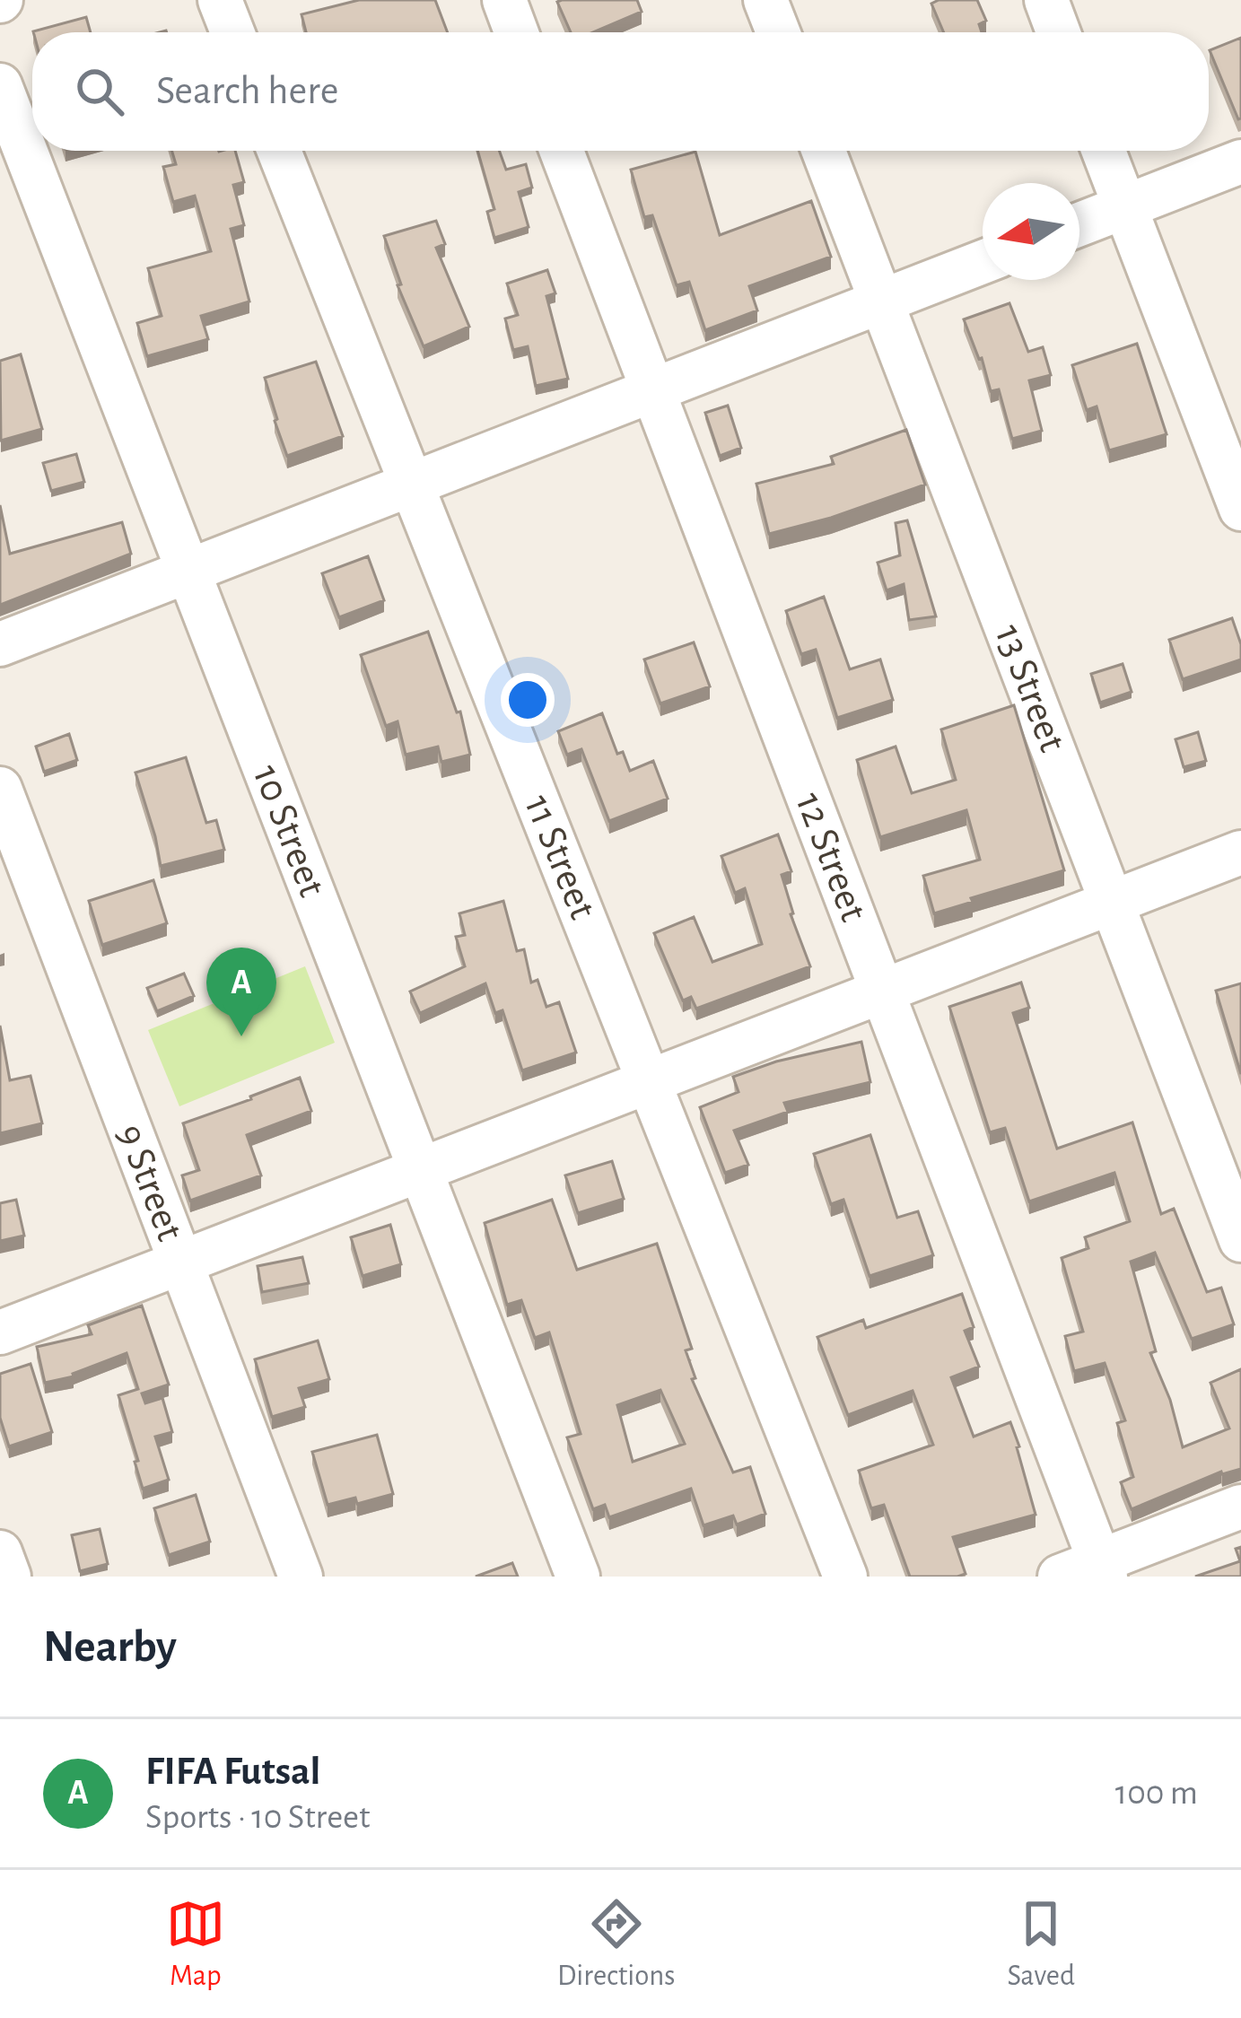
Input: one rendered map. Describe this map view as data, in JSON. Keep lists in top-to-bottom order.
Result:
{
  "streets": {
    "street": [
      "13 Street",
      "10 Street",
      "11 Street",
      "12 Street",
      "9 Street"
    ]
  },
  "north": "left",
  "page": {
    "search": "Search here",
    "pins": "A",
    "heading": "Nearby",
    "list": [
      {
        "mark": "A",
        "name": "FIFA Futsal",
        "note": "Sports · 10 Street",
        "value": "100 m"
      }
    ],
    "nav": ["Map", "Directions", "Saved"]
  }
}
